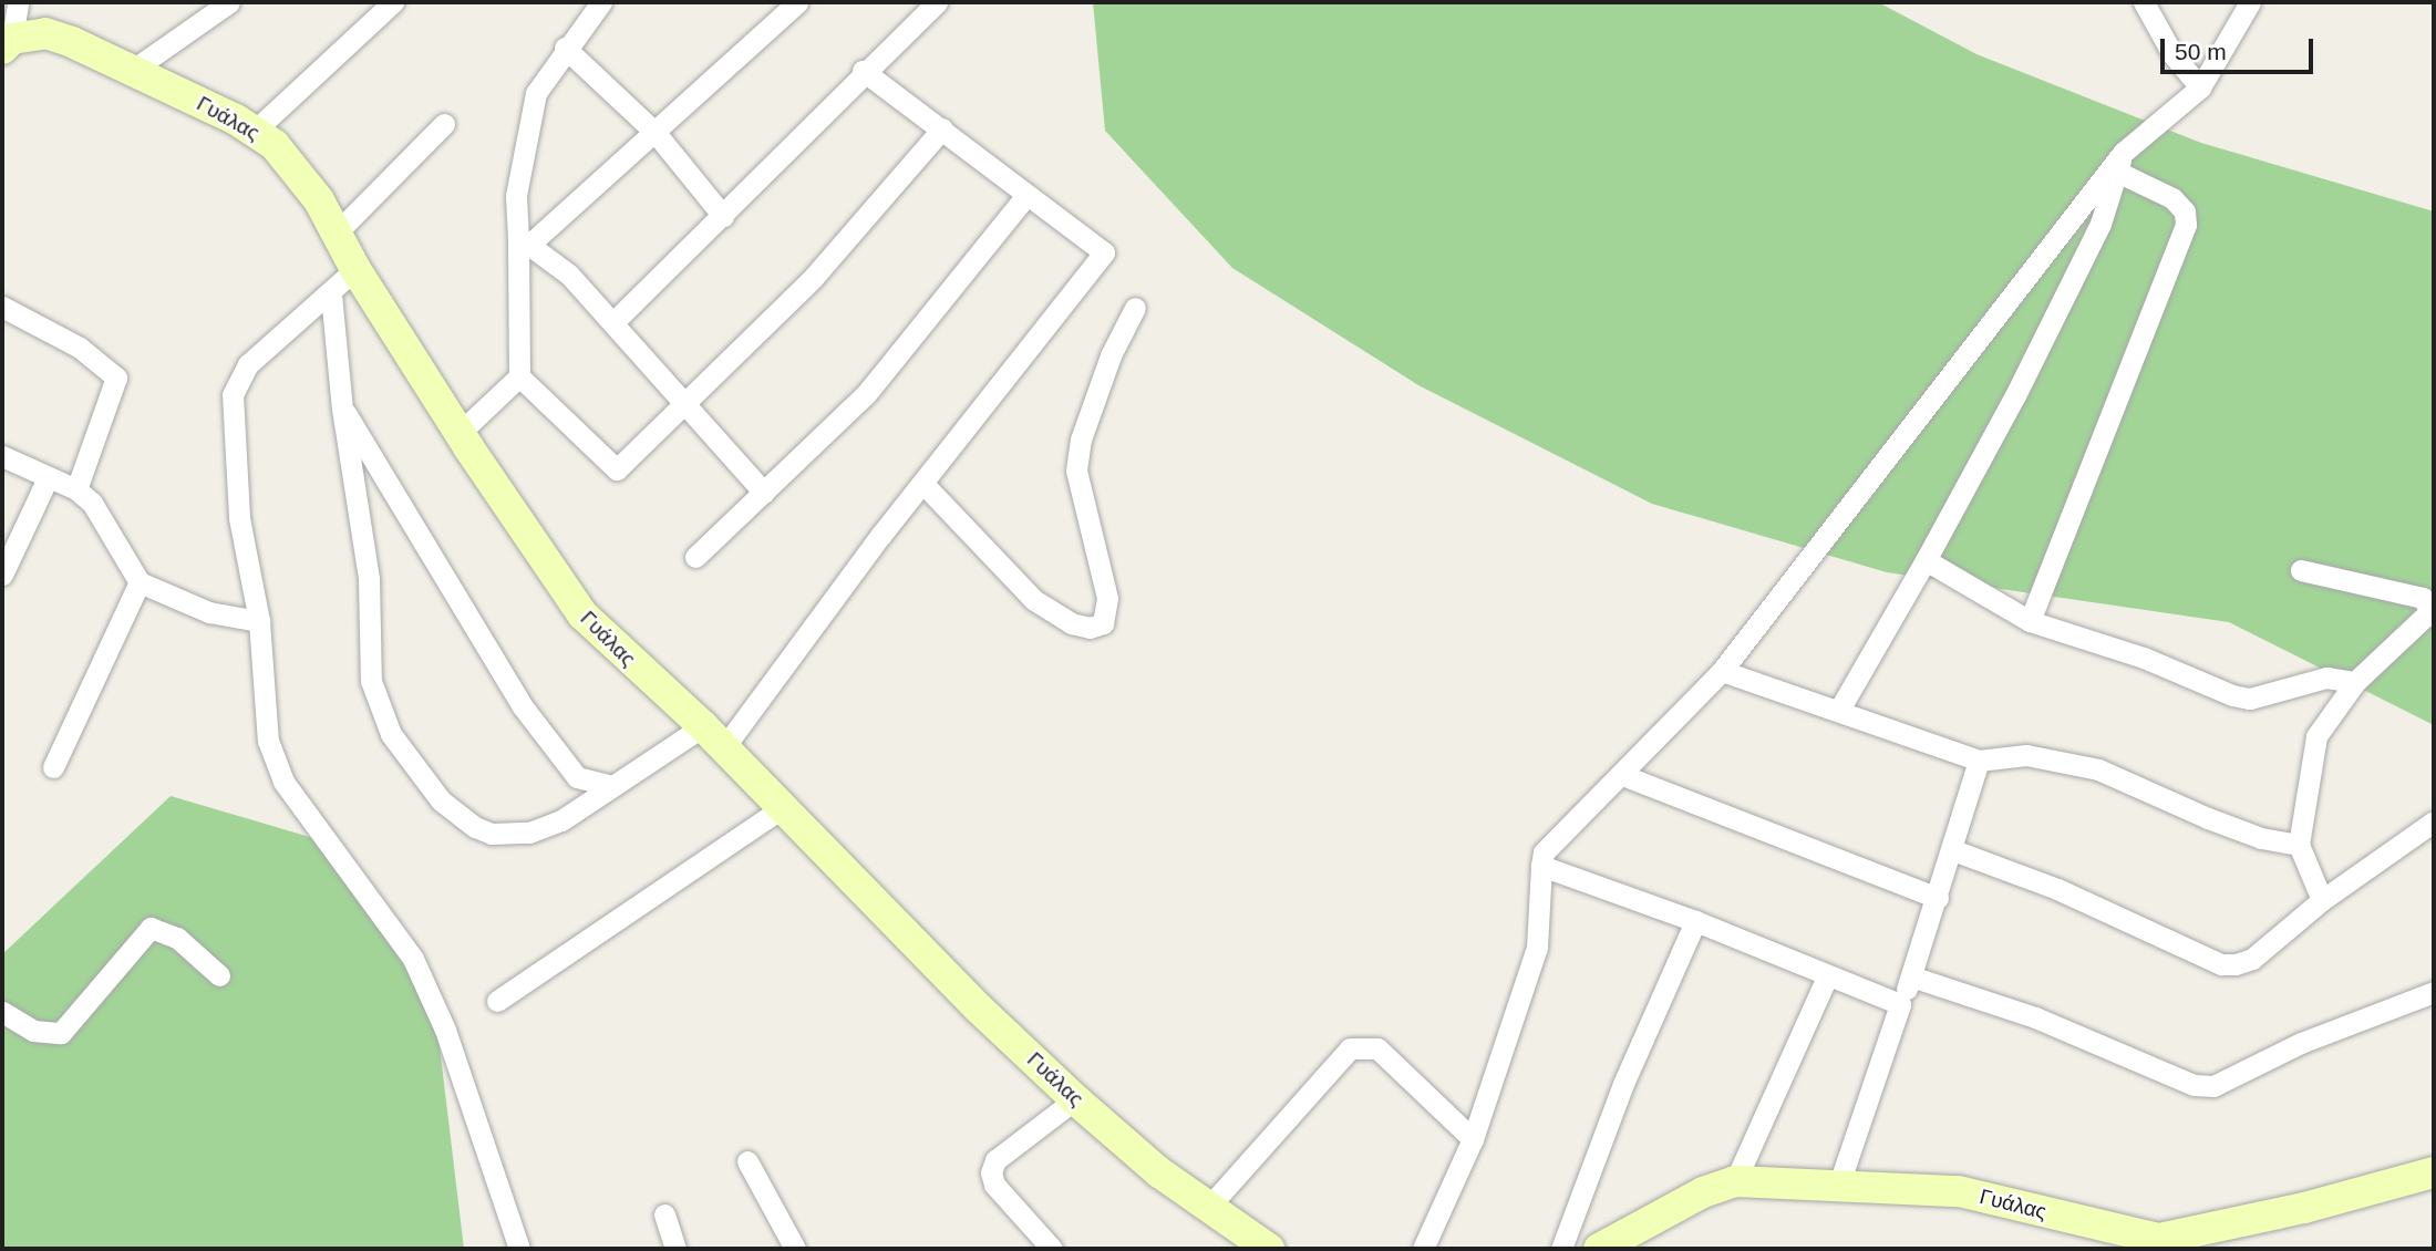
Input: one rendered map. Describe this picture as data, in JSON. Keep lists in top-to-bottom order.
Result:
{
  "streets": {
    "street": ["Γυάλας"]
  },
  "scale_bar": "50 m"
}
